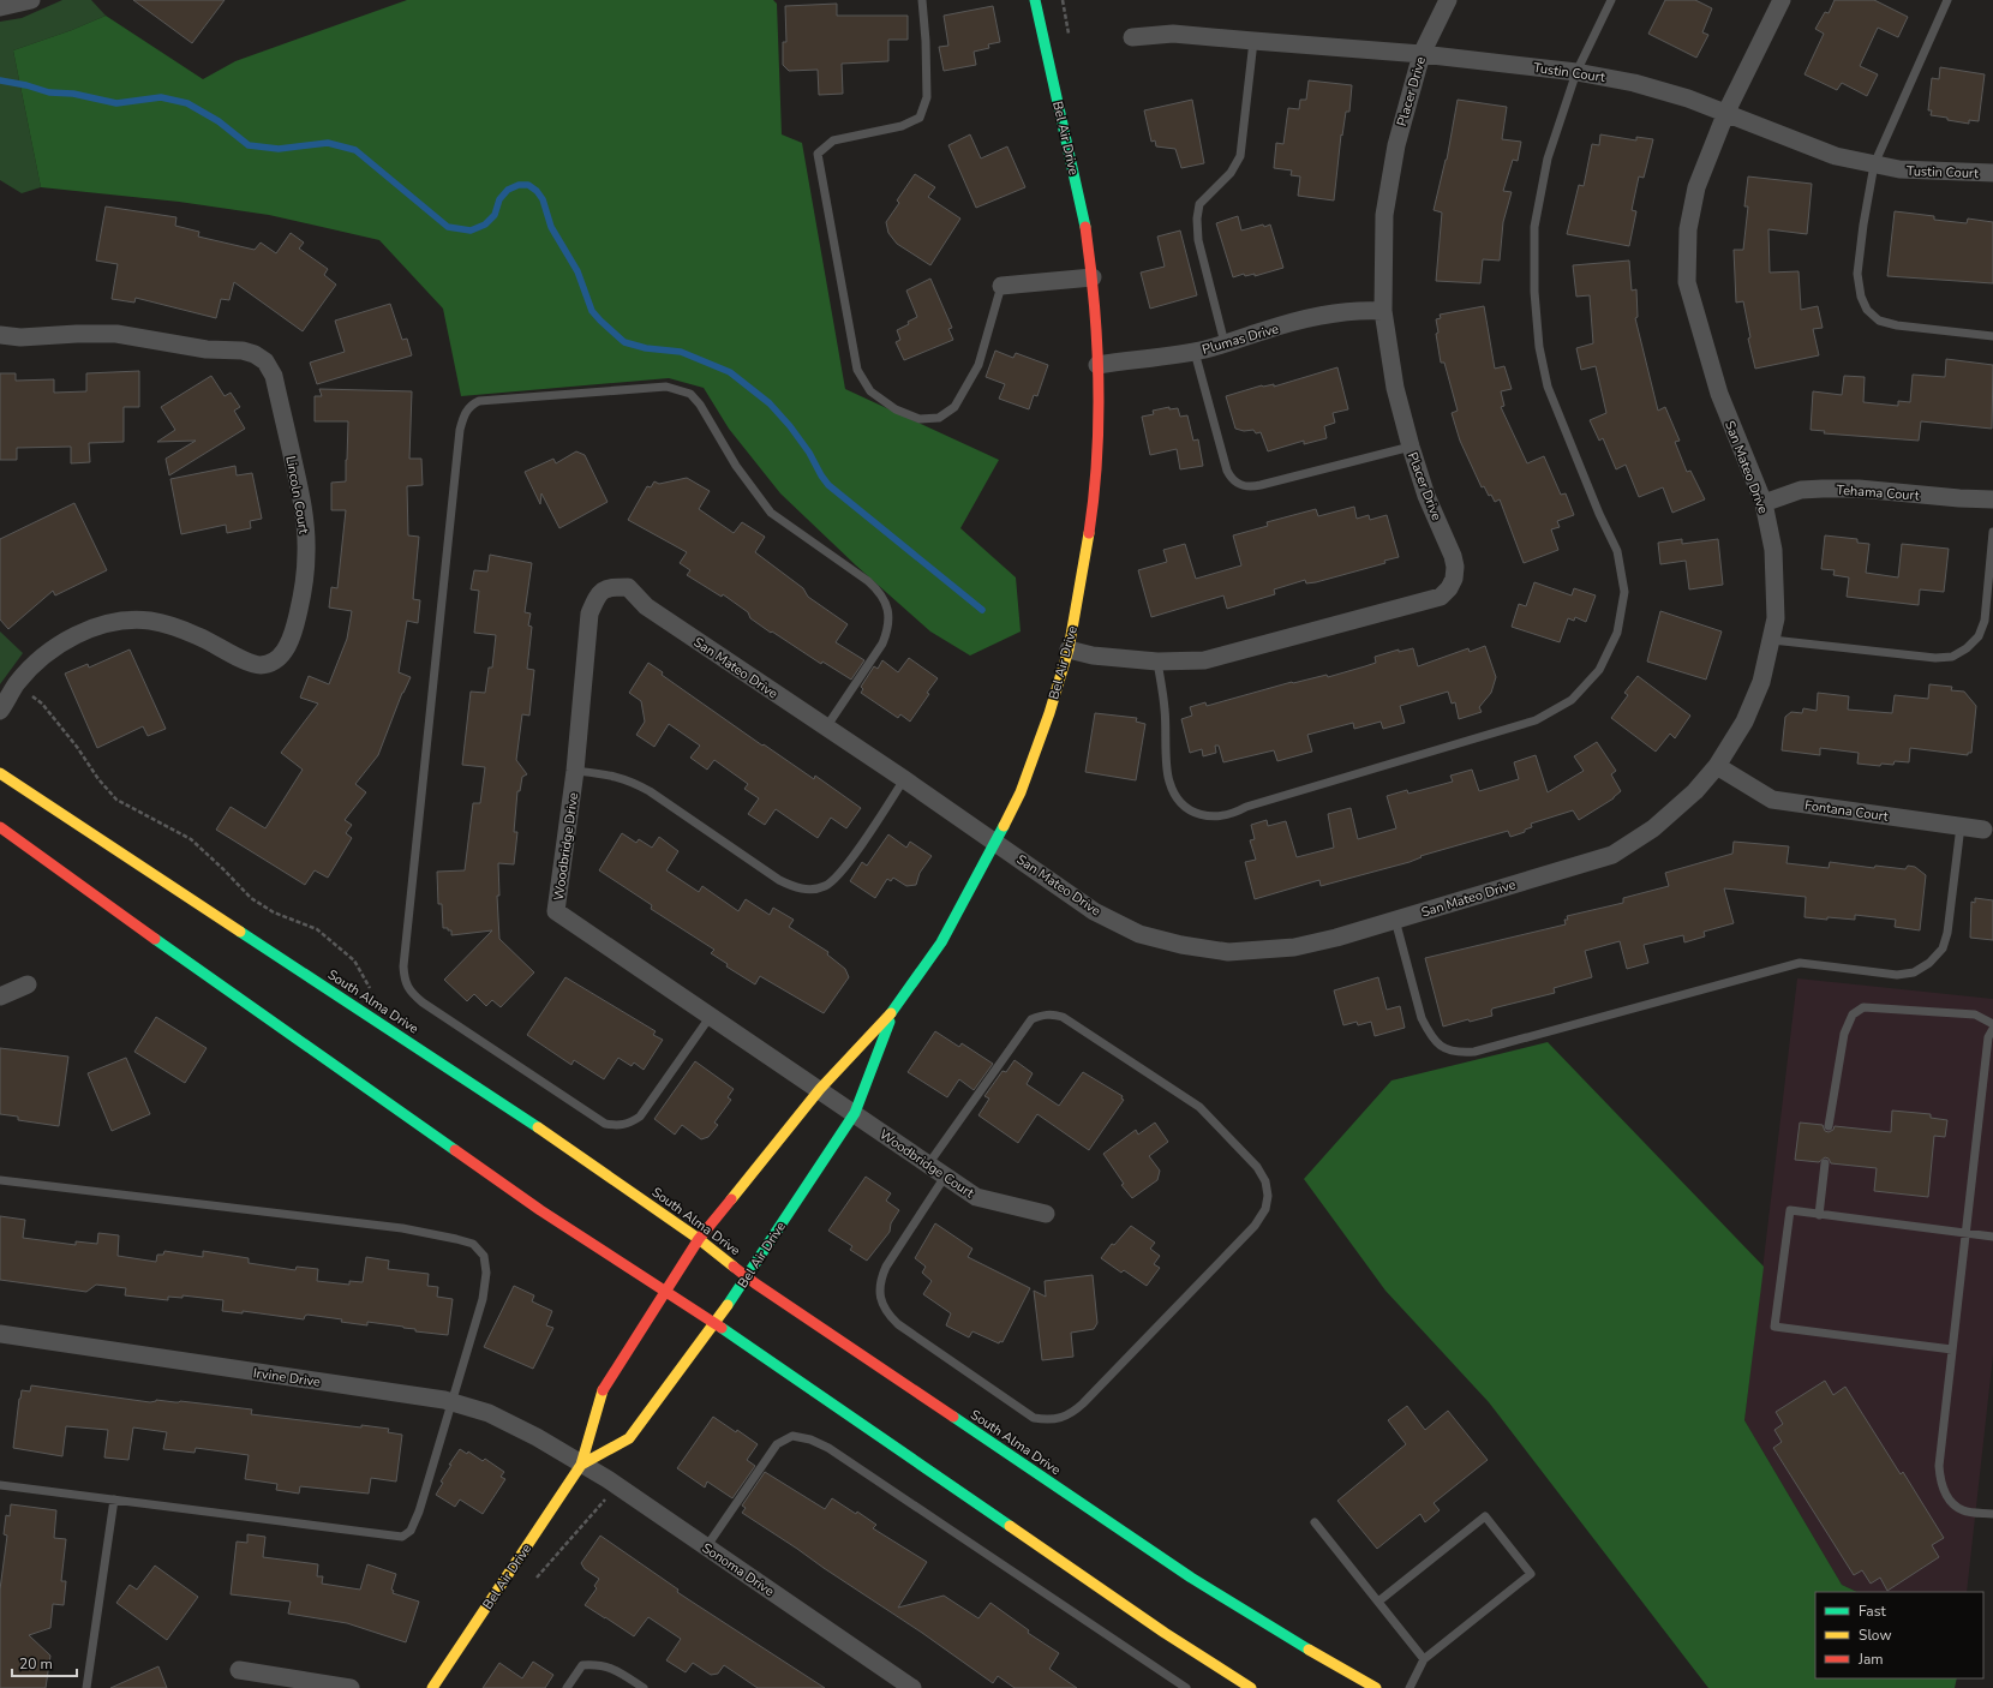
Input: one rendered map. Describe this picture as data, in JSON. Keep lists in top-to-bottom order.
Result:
{
  "streets": {
    "main road": ["Bel Air Drive", "South Alma Drive"],
    "street": [
      "Tustin Court",
      "Placer Drive",
      "Plumas Drive",
      "San Mateo Drive",
      "Tehama Court",
      "Lincoln Court",
      "Fontana Court",
      "Woodbridge Drive",
      "Woodbridge Court",
      "Irvine Drive",
      "Sonoma Drive"
    ]
  },
  "crossings": [
    ["Tustin Court", "Placer Drive"],
    ["Tustin Court", "San Mateo Drive"],
    ["Placer Drive", "Bel Air Drive"],
    ["Placer Drive", "Plumas Drive"],
    ["Bel Air Drive", "Plumas Drive"],
    ["Bel Air Drive", "San Mateo Drive"],
    ["Bel Air Drive", "Woodbridge Drive"],
    ["Bel Air Drive", "South Alma Drive"],
    ["Bel Air Drive", "Woodbridge Court"],
    ["Bel Air Drive", "Sonoma Drive"],
    ["San Mateo Drive", "Tehama Court"],
    ["San Mateo Drive", "Fontana Court"],
    ["San Mateo Drive", "Woodbridge Drive"],
    ["Woodbridge Drive", "Woodbridge Court"],
    ["Irvine Drive", "Sonoma Drive"]
  ],
  "legend": ["Fast", "Slow", "Jam"],
  "scale_bar": "20 m"
}
